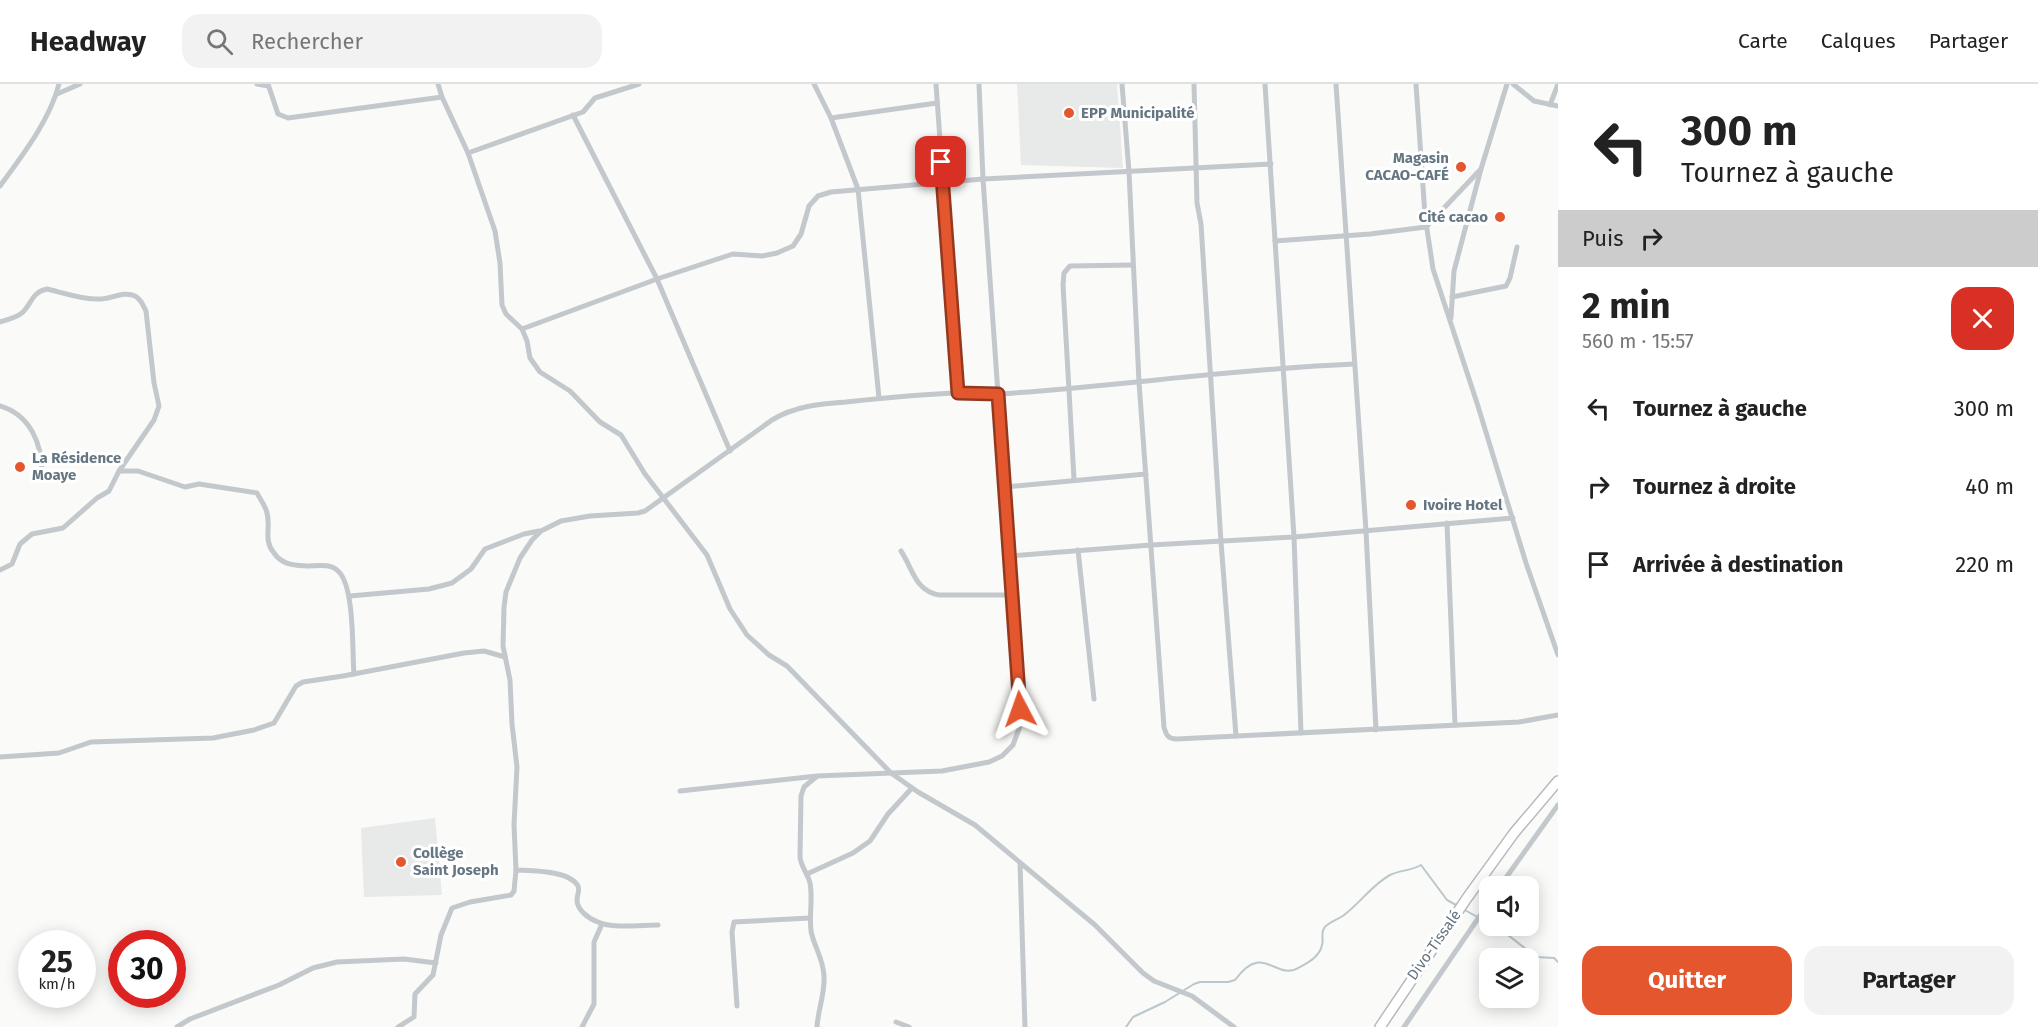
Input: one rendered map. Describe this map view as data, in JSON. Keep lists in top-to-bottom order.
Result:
{
  "streets": {
    "main road": ["Divo-Tissalé"]
  },
  "places": [
    "EPP Municipalité",
    "Magasin CACAO-CAFÉ",
    "Cité cacao",
    "La Résidence Moaye",
    "Ivoire Hotel",
    "Collège Saint Joseph"
  ],
  "page": {
    "header": "Headway",
    "search": "Rechercher",
    "nav": ["Carte", "Calques", "Partager"],
    "turn": ["300 m", "Tournez à gauche"],
    "then": "Puis",
    "heading": ["2 min", "560 m · 15:57"],
    "list": [
      {
        "name": "Tournez à gauche",
        "value": "300 m"
      },
      {
        "name": "Tournez à droite",
        "value": "40 m"
      },
      {
        "name": "Arrivée à destination",
        "value": "220 m"
      }
    ],
    "speed": "25 km/h",
    "limit": "30",
    "buttons": ["Quitter", "Partager"]
  }
}
